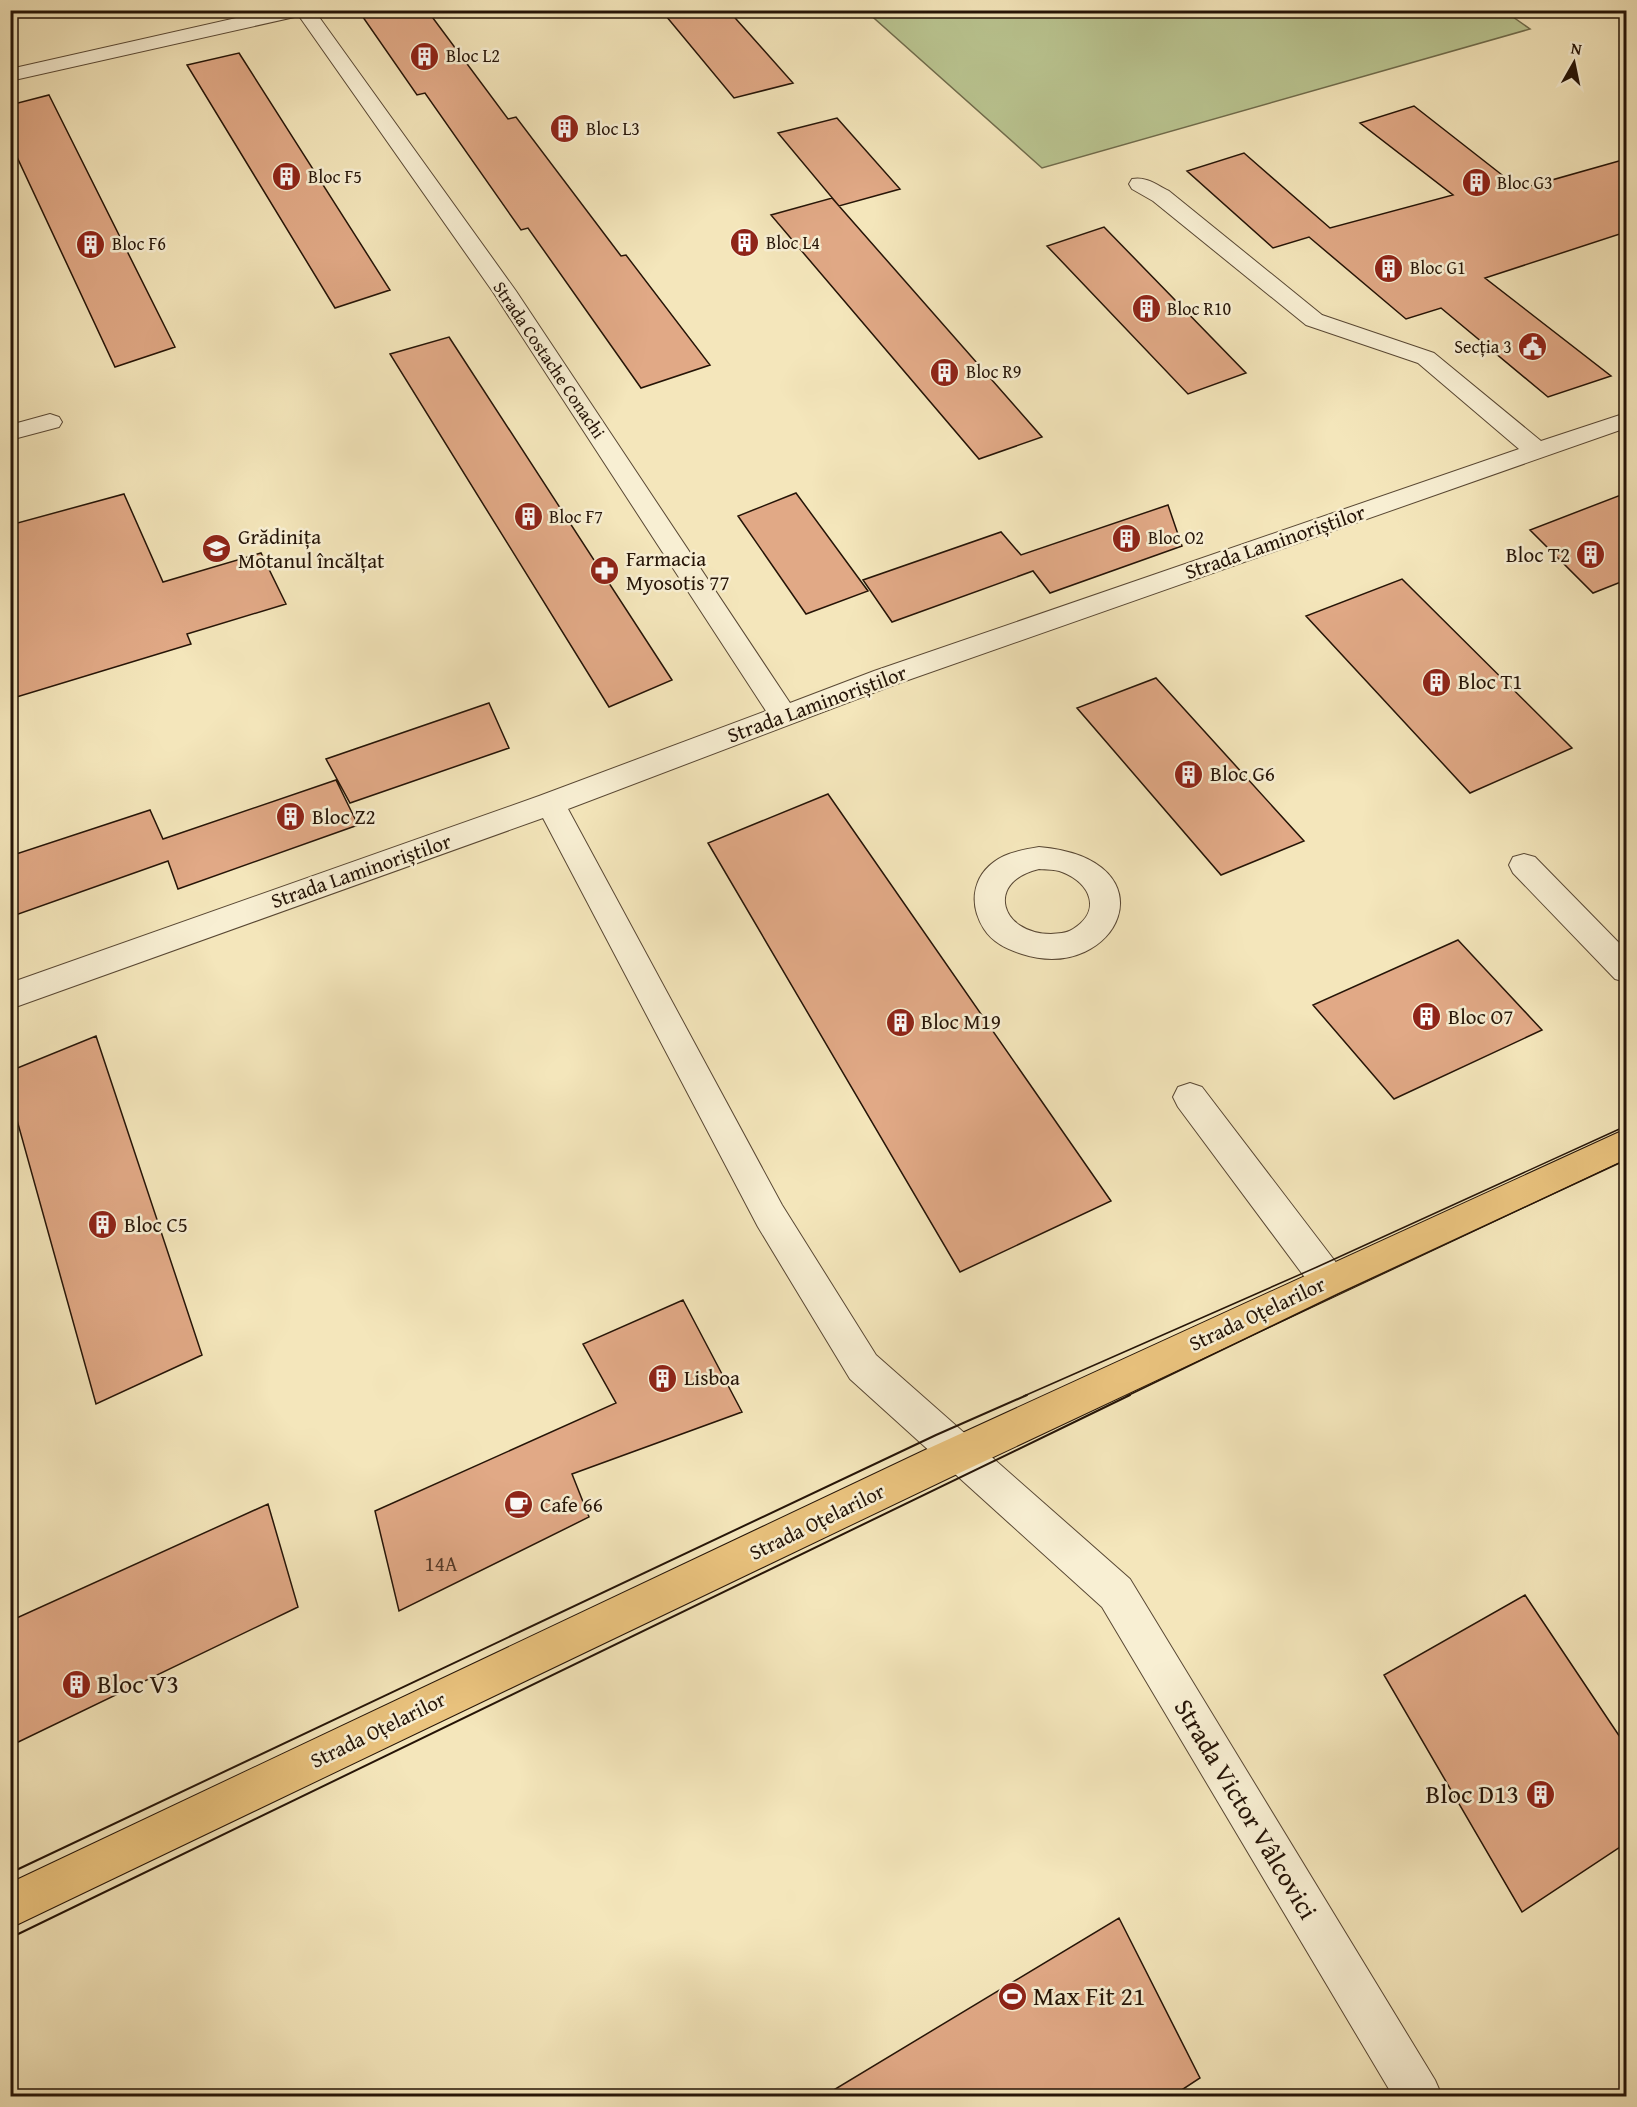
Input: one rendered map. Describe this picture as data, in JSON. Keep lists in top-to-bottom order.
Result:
{
  "streets": {
    "main road": ["Strada Oțelarilor"],
    "street": ["Strada Costache Conachi", "Strada Laminoriștilor", "Strada Victor Vâlcovici"]
  },
  "crossings": [
    ["Strada Costache Conachi", "Strada Laminoriștilor"],
    ["Strada Laminoriștilor", "Strada Victor Vâlcovici"],
    ["Strada Oțelarilor", "Strada Victor Vâlcovici"]
  ],
  "places": {
    "building": [
      "Bloc L2",
      "Bloc L3",
      "Bloc F5",
      "Bloc G3",
      "Bloc L4",
      "Bloc F6",
      "Bloc G1",
      "Bloc R10",
      "Bloc R9",
      "Bloc F7",
      "Bloc O2",
      "Bloc T2",
      "Bloc T1",
      "Bloc G6",
      "Bloc Z2",
      "Bloc O7",
      "Bloc M19",
      "Bloc C5",
      "Lisboa",
      "Bloc V3",
      "Bloc D13"
    ],
    "public building": ["Secția 3"],
    "school or university": ["Grădinița Motanul încălțat"],
    "pharmacy": ["Farmacia Myosotis 77"],
    "cafe": ["Cafe 66"],
    "sports": ["Max Fit 21"]
  },
  "house_numbers": ["14A"],
  "north": "top"
}
